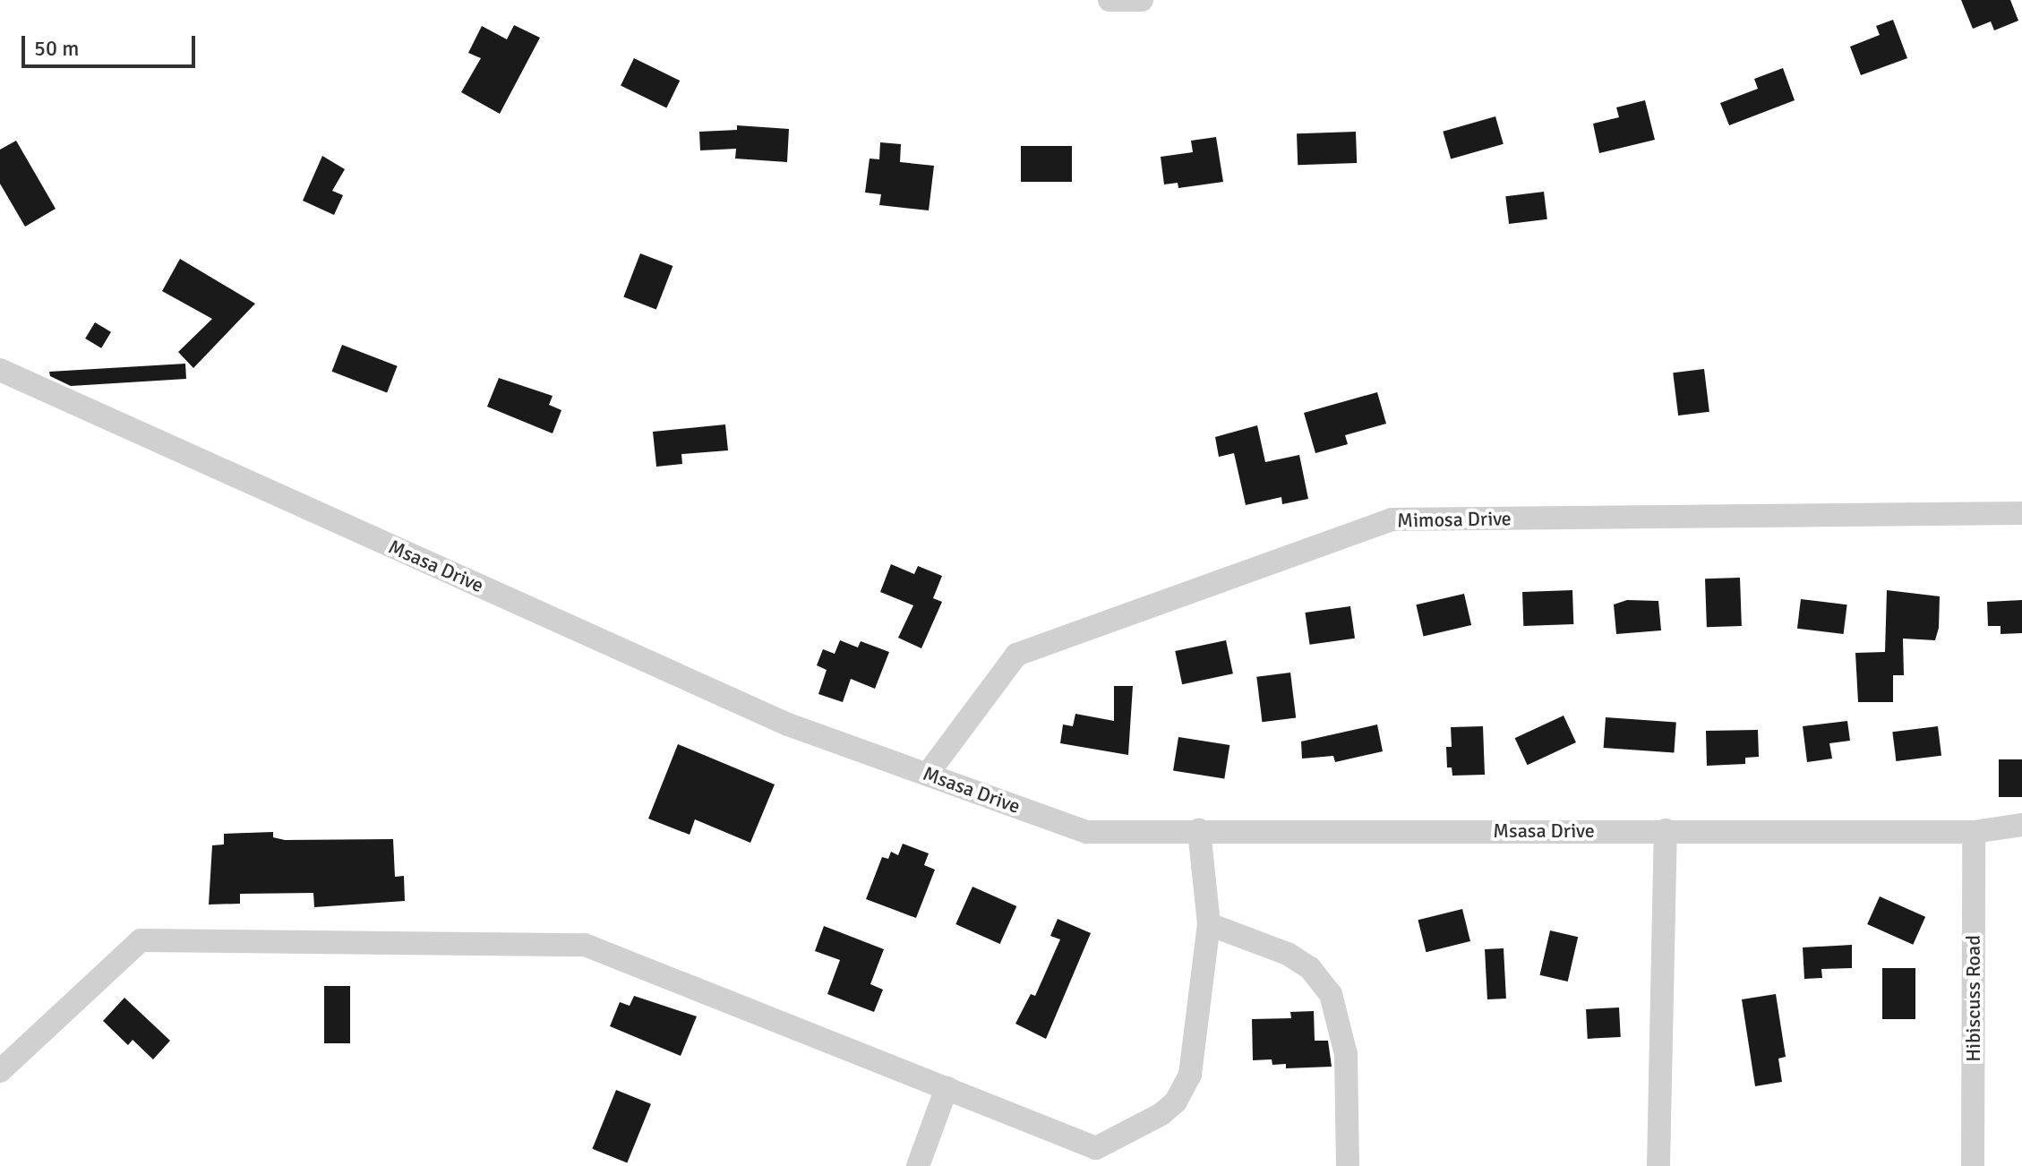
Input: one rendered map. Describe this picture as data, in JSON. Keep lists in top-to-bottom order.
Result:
{
  "streets": {
    "street": ["Mimosa Drive", "Msasa Drive", "Hibiscuss Road"]
  },
  "crossings": [
    ["Mimosa Drive", "Msasa Drive"],
    ["Msasa Drive", "Hibiscuss Road"]
  ],
  "scale_bar": "50 m"
}
